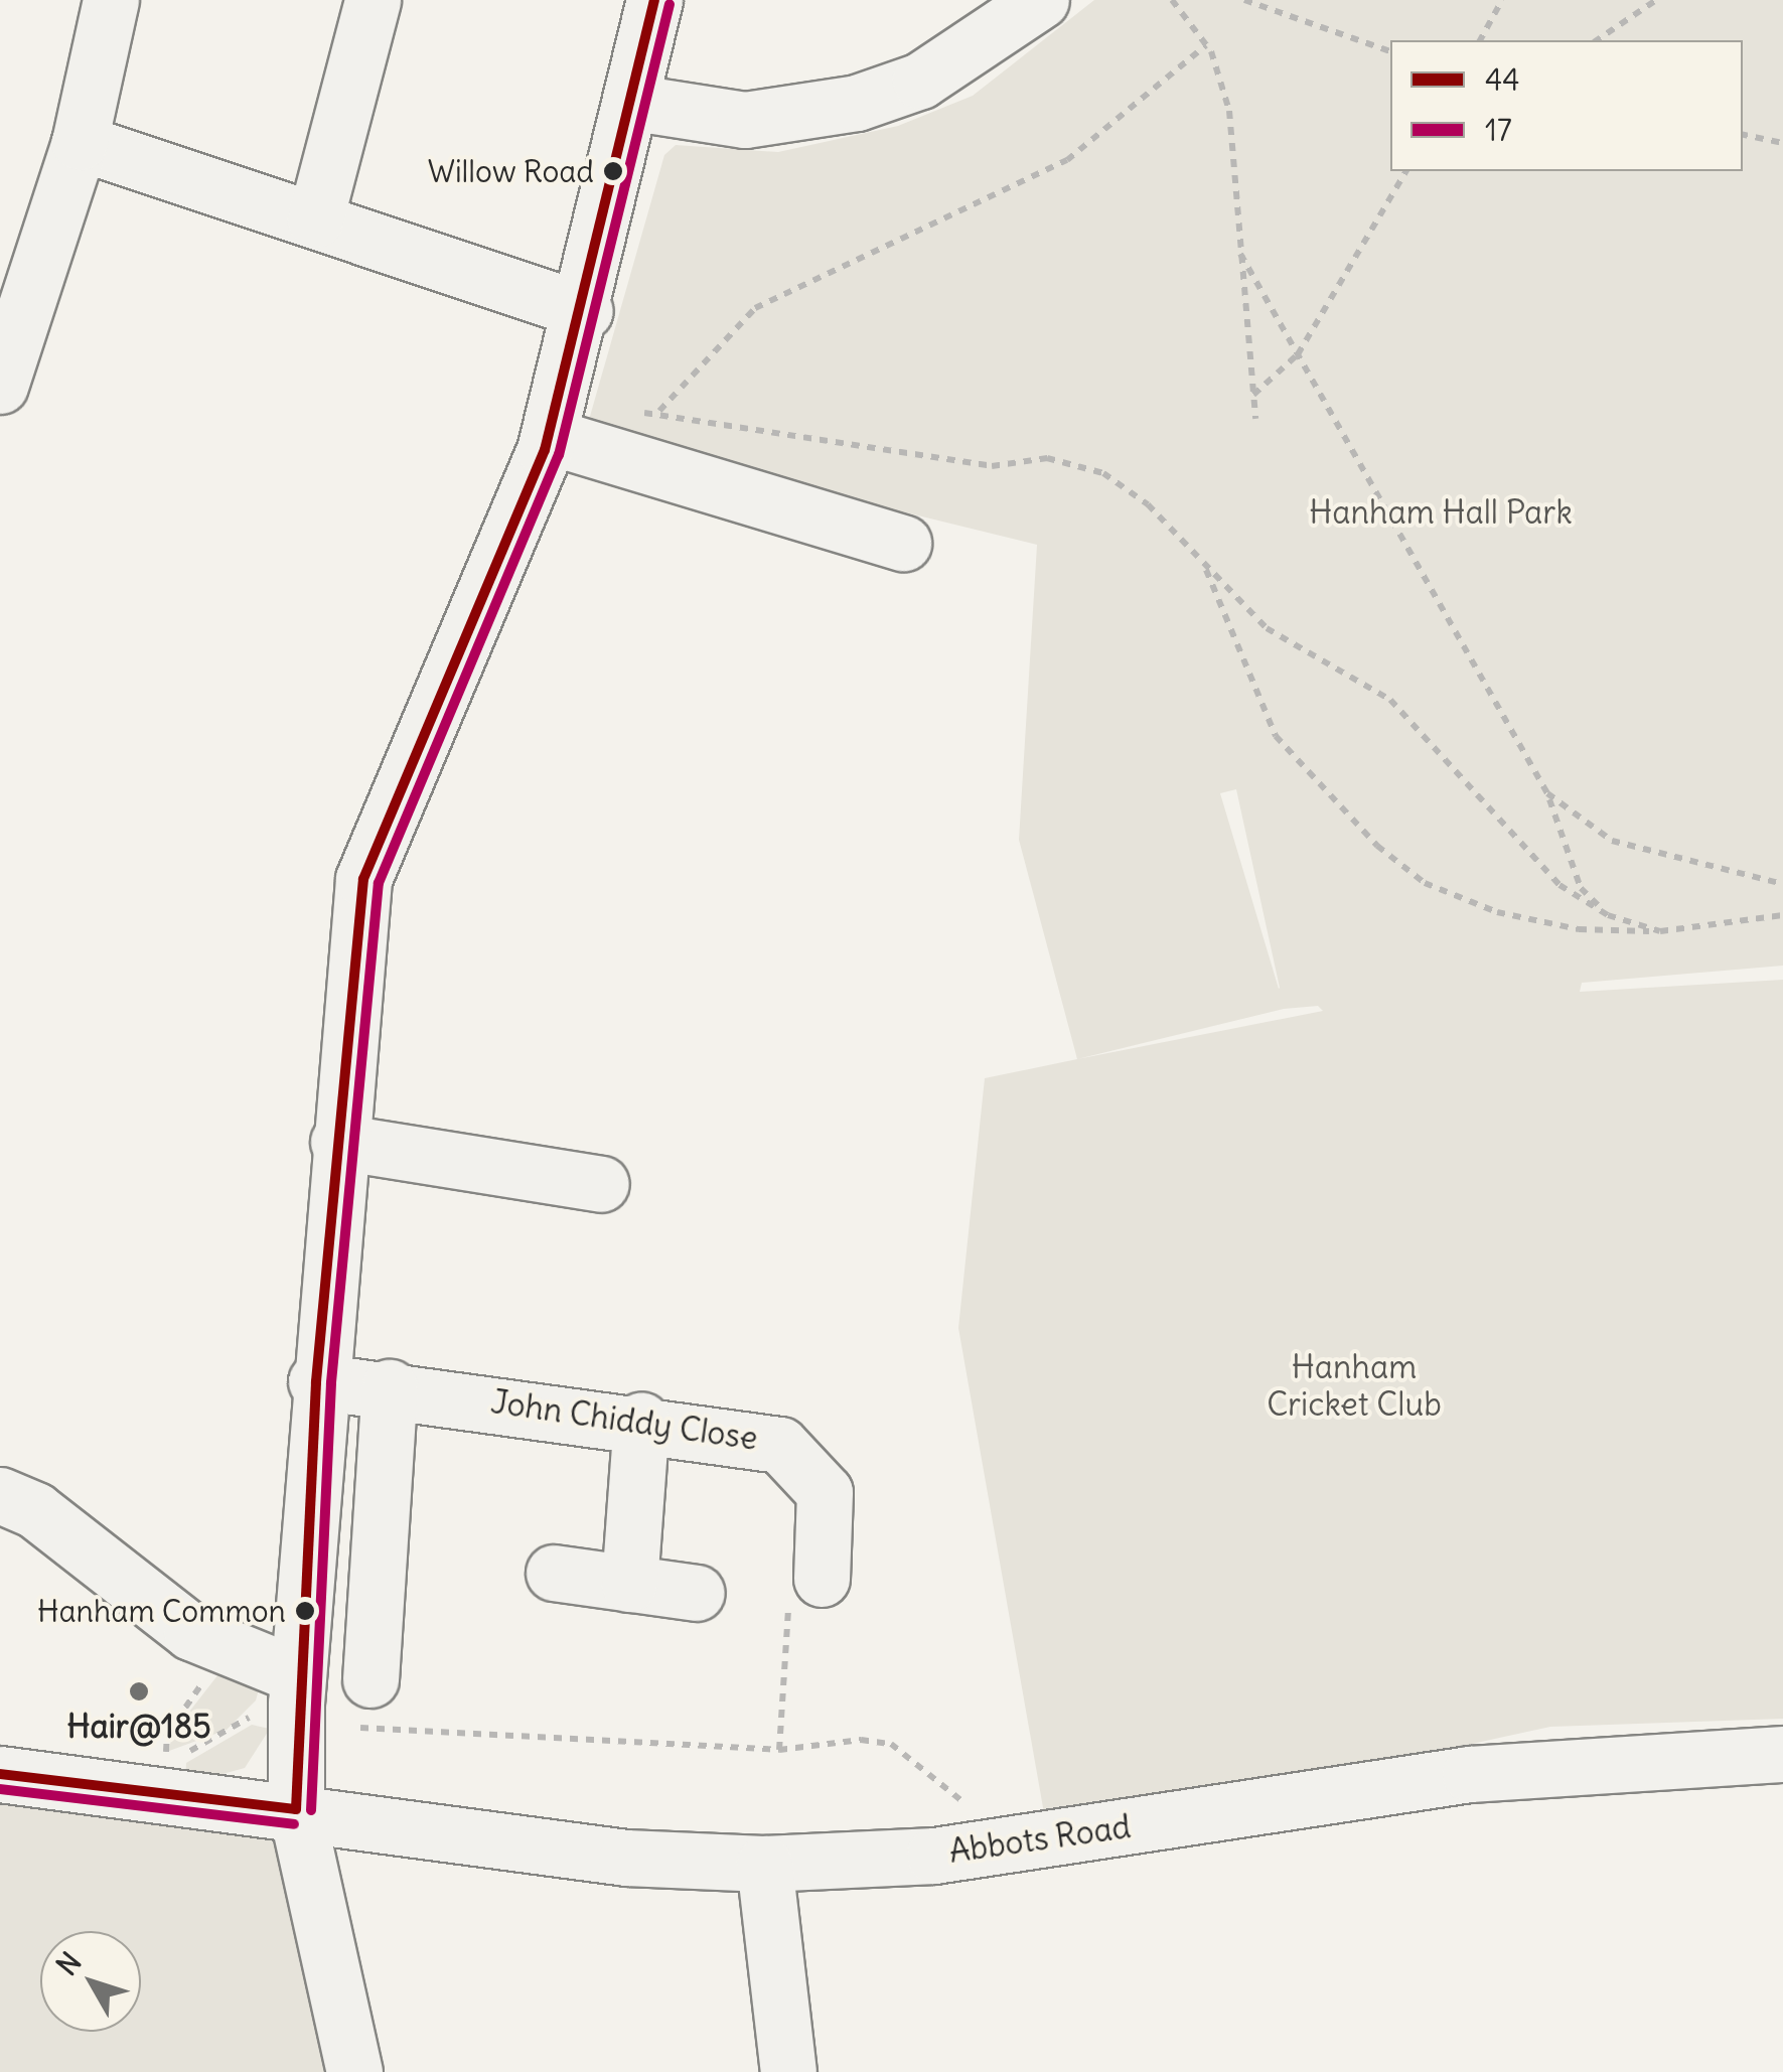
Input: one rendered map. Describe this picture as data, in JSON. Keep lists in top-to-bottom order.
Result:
{
  "streets": {
    "street": ["John Chiddy Close", "Abbots Road"]
  },
  "parks": ["Hanham Hall Park", "Hanham Cricket Club"],
  "places": ["Willow Road", "Hanham Common", "Hair@185"],
  "lines": ["transit line 44", "transit line 17"],
  "legend": ["44", "17"],
  "north": "top left"
}
